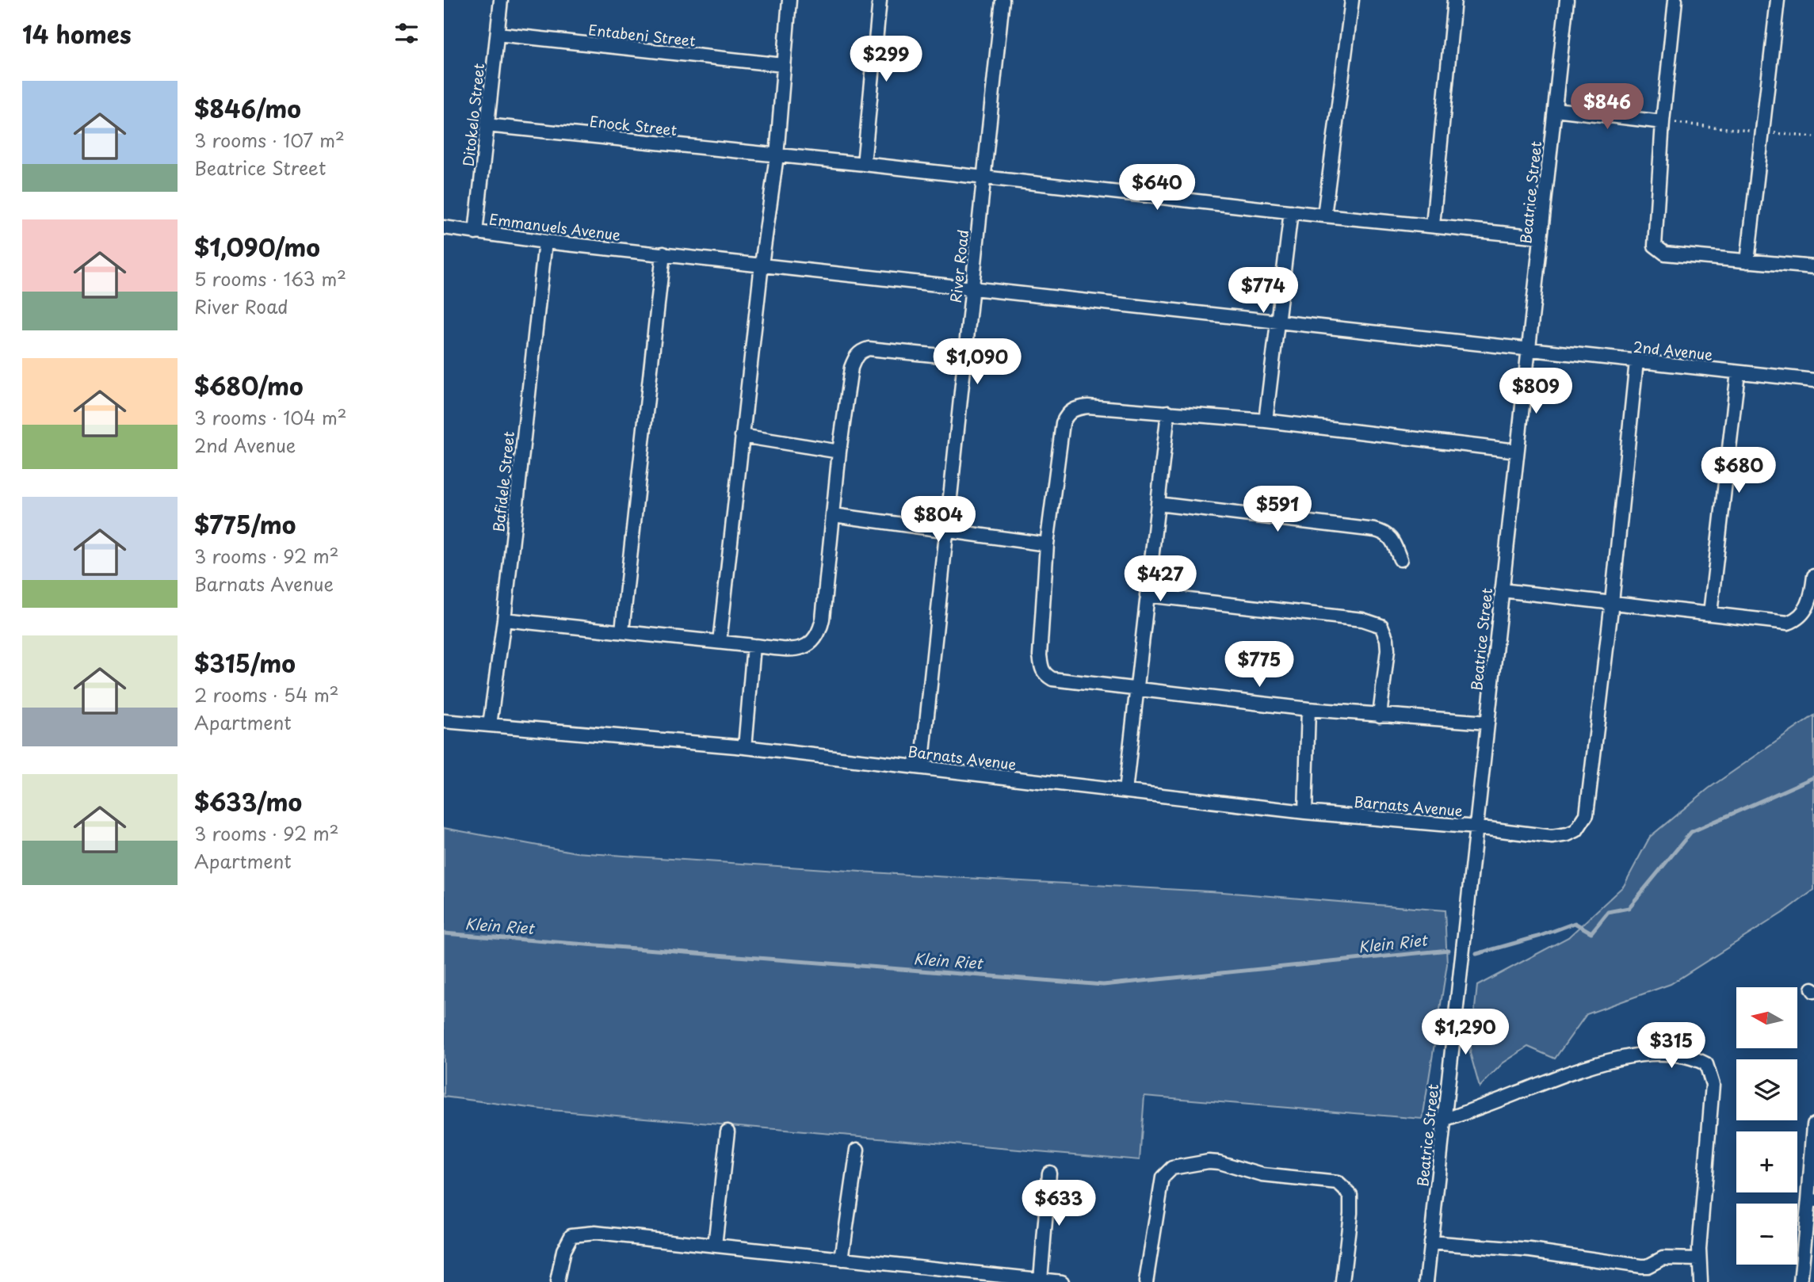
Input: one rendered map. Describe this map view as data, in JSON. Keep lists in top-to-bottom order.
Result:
{
  "streets": {
    "street": [
      "Entabeni Street",
      "Ditokelo Street",
      "Enock Street",
      "Beatrice Street",
      "Emmanuels Avenue",
      "River Road",
      "2nd Avenue",
      "Bafidele Street",
      "Barnats Avenue"
    ]
  },
  "crossings": [
    ["Entabeni Street", "Ditokelo Street"],
    ["Ditokelo Street", "Enock Street"],
    ["Ditokelo Street", "Emmanuels Avenue"],
    ["Enock Street", "Beatrice Street"],
    ["Enock Street", "River Road"],
    ["Beatrice Street", "2nd Avenue"],
    ["Beatrice Street", "Barnats Avenue"],
    ["Emmanuels Avenue", "River Road"],
    ["Emmanuels Avenue", "2nd Avenue"],
    ["Emmanuels Avenue", "Bafidele Street"],
    ["River Road", "2nd Avenue"],
    ["River Road", "Barnats Avenue"],
    ["2nd Avenue", "Barnats Avenue"],
    ["Bafidele Street", "Barnats Avenue"]
  ],
  "water": ["Klein Riet"],
  "north": "left",
  "page": {
    "heading": "14 homes",
    "price": [
      "$299",
      "$846",
      "$640",
      "$774",
      "$1,090",
      "$809",
      "$680",
      "$591",
      "$804",
      "$427",
      "$775",
      "$1,290",
      "$315",
      "$633"
    ],
    "list": [
      {
        "name": "$846/mo",
        "note": "3 rooms · 107 m² · Beatrice Street"
      },
      {
        "name": "$1,090/mo",
        "note": "5 rooms · 163 m² · River Road"
      },
      {
        "name": "$680/mo",
        "note": "3 rooms · 104 m² · 2nd Avenue"
      },
      {
        "name": "$775/mo",
        "note": "3 rooms · 92 m² · Barnats Avenue"
      },
      {
        "name": "$315/mo",
        "note": "2 rooms · 54 m² · Apartment"
      },
      {
        "name": "$633/mo",
        "note": "3 rooms · 92 m² · Apartment"
      }
    ],
    "map_buttons": ["+", "−"]
  }
}
